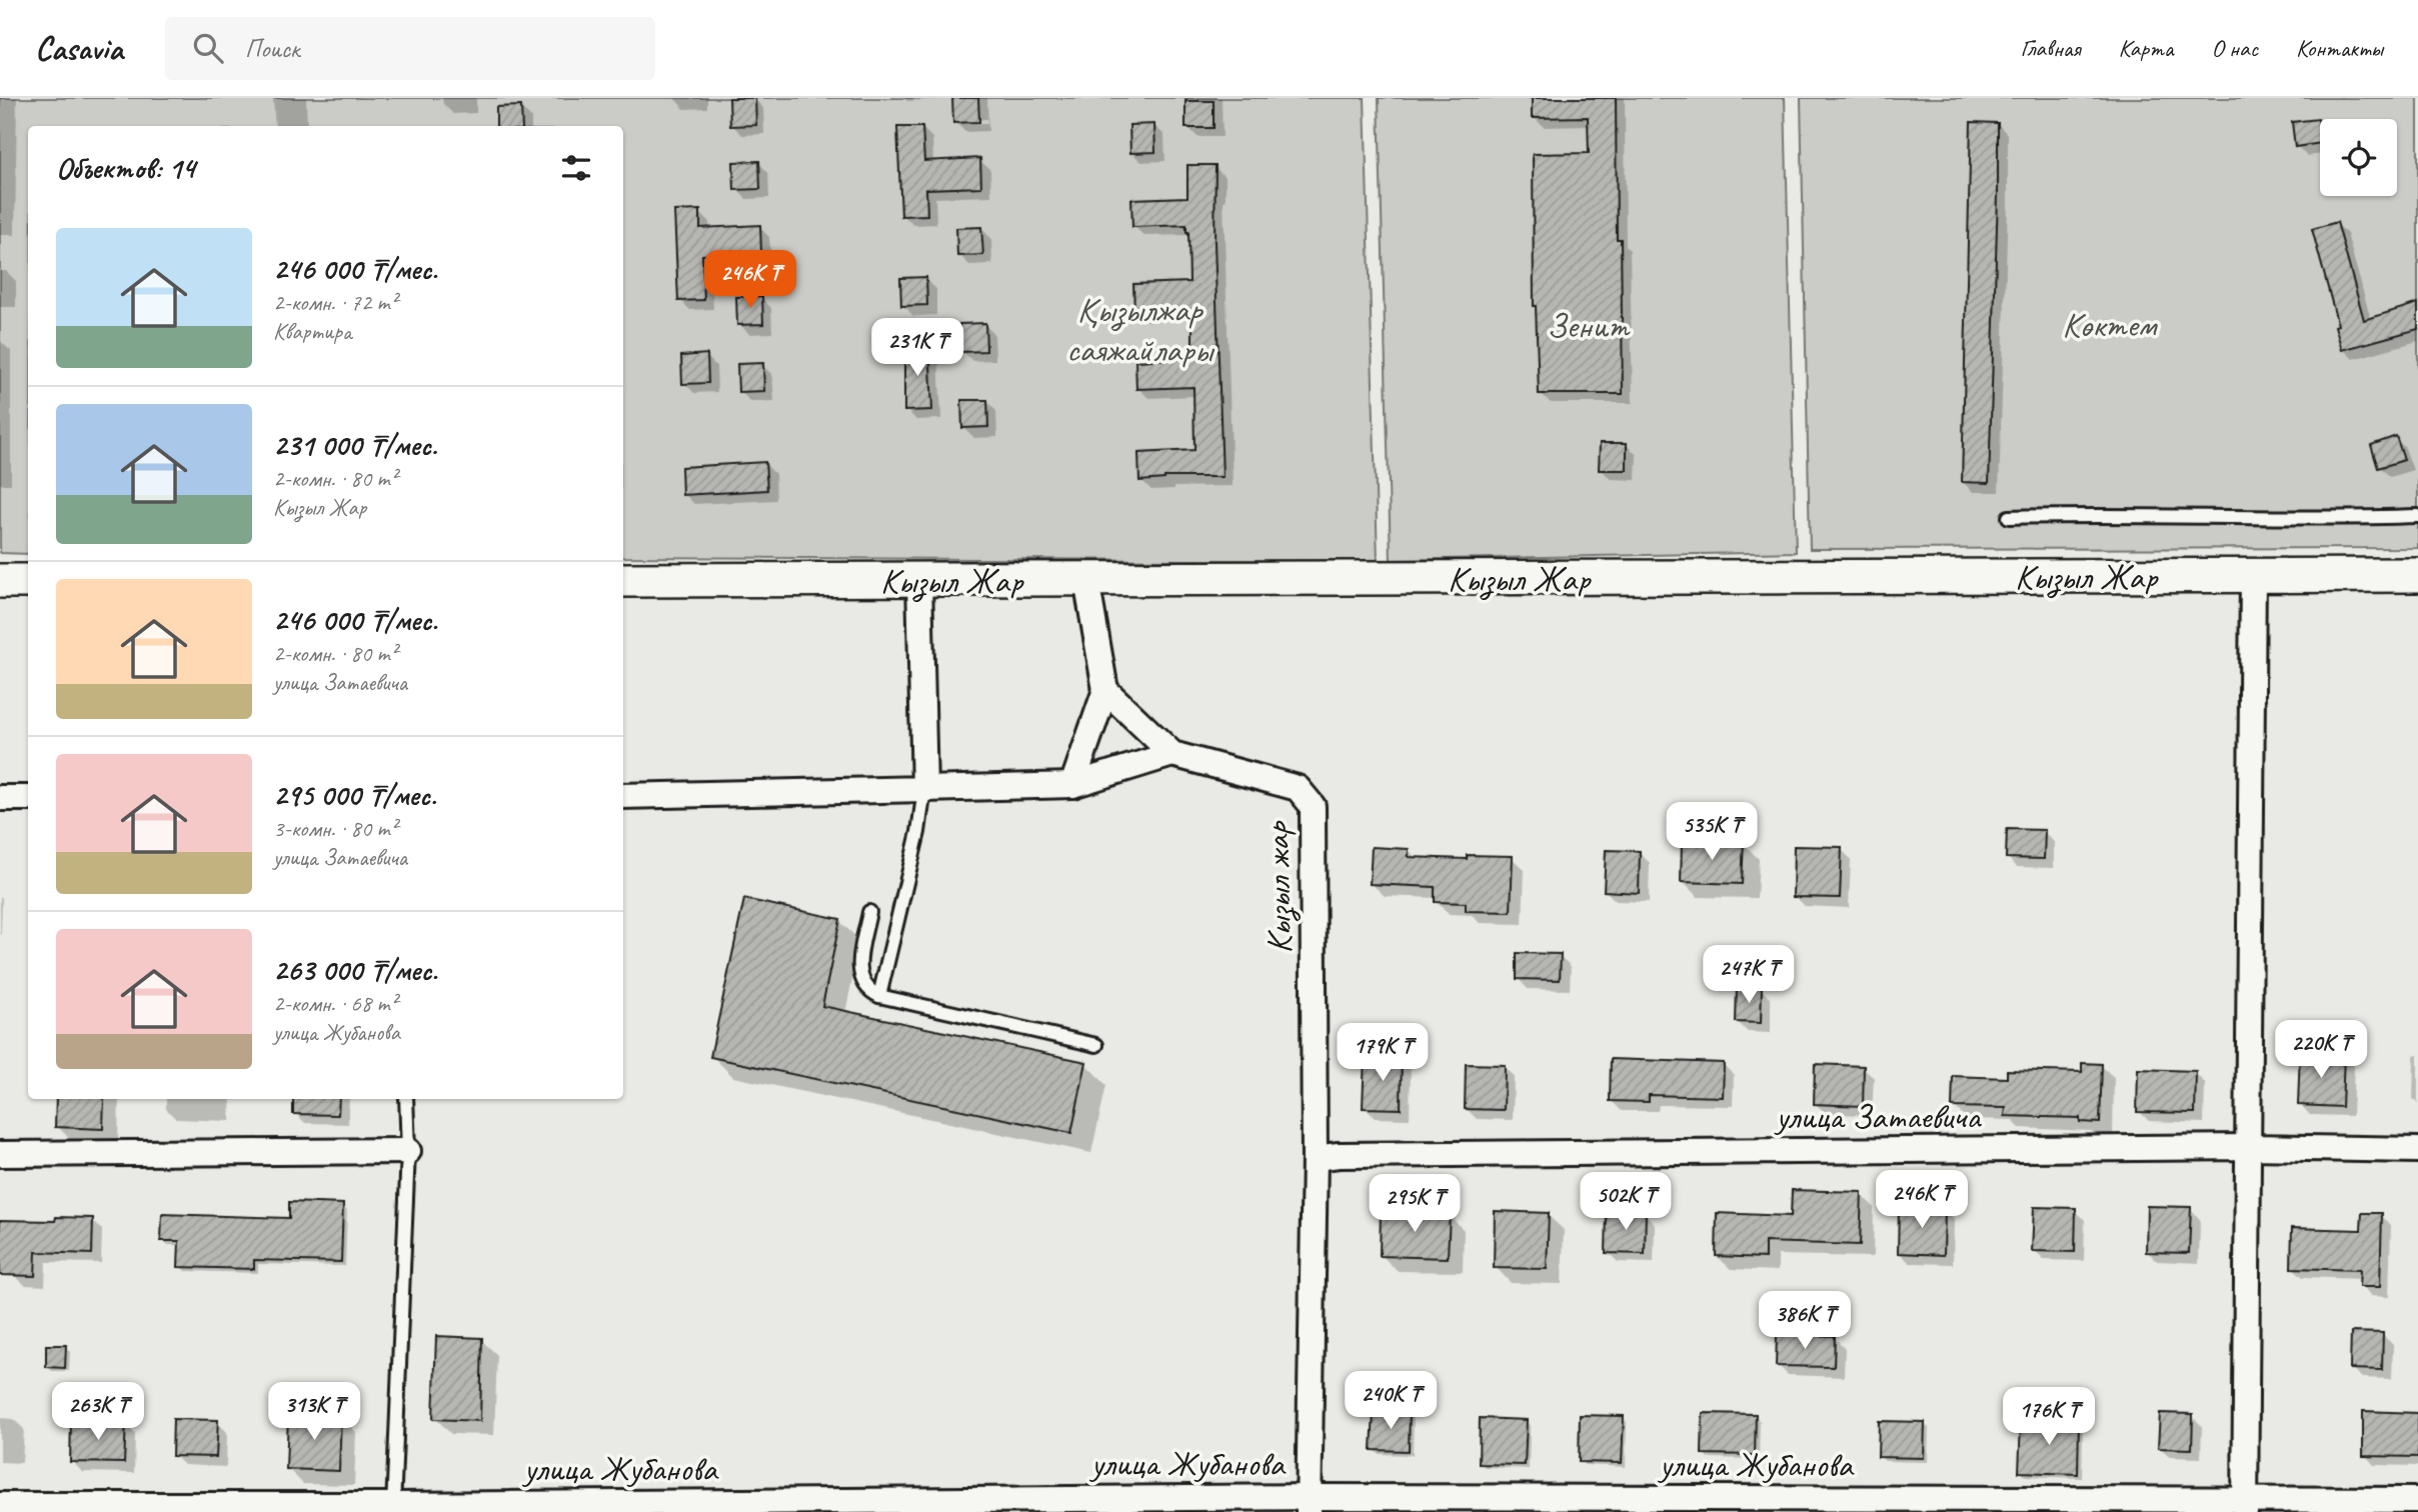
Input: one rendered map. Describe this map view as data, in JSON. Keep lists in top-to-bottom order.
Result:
{
  "streets": {
    "main road": ["Кызыл Жар"],
    "street": ["Кызыл жар", "улица Затаевича", "улица Жубанова"]
  },
  "crossings": [
    ["Кызыл жар", "улица Затаевича"],
    ["Кызыл жар", "улица Жубанова"]
  ],
  "parks": ["Қызылжар саяжайлары", "Көктем", "Зенит"],
  "page": {
    "header": "Casavia",
    "search": "Поиск",
    "nav": [
      "Главная",
      "Карта",
      "О нас",
      "Контакты"
    ],
    "heading": "Объектов: 14",
    "list": [
      {
        "name": "246 000 ₸/мес.",
        "note": "2-комн. · 72 m² · Квартира"
      },
      {
        "name": "231 000 ₸/мес.",
        "note": "2-комн. · 80 m² · Кызыл Жар"
      },
      {
        "name": "246 000 ₸/мес.",
        "note": "2-комн. · 80 m² · улица Затаевича"
      },
      {
        "name": "295 000 ₸/мес.",
        "note": "3-комн. · 80 m² · улица Затаевича"
      },
      {
        "name": "263 000 ₸/мес.",
        "note": "2-комн. · 68 m² · улица Жубанова"
      }
    ],
    "price": [
      "246K ₸",
      "231K ₸",
      "535K ₸",
      "247K ₸",
      "220K ₸",
      "179K ₸",
      "246K ₸",
      "502K ₸",
      "295K ₸",
      "386K ₸",
      "240K ₸",
      "263K ₸",
      "313K ₸",
      "176K ₸"
    ]
  }
}
